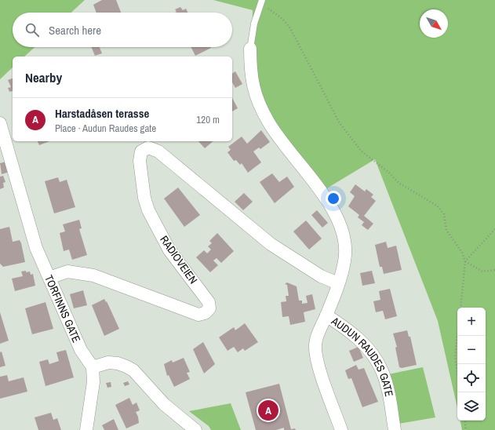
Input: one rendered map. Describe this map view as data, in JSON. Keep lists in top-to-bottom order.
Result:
{
  "streets": {
    "street": ["RADIOVEIEN", "TORFINNS GATE", "AUDUN RAUDES GATE"]
  },
  "crossings": [
    ["RADIOVEIEN", "TORFINNS GATE"]
  ],
  "north": "bottom right",
  "page": {
    "search": "Search here",
    "heading": "Nearby",
    "list": [
      {
        "mark": "A",
        "name": "Harstadåsen terasse",
        "note": "Place · Audun Raudes gate",
        "value": "120 m"
      }
    ],
    "map_buttons": ["+", "−"],
    "pins": "A"
  }
}
